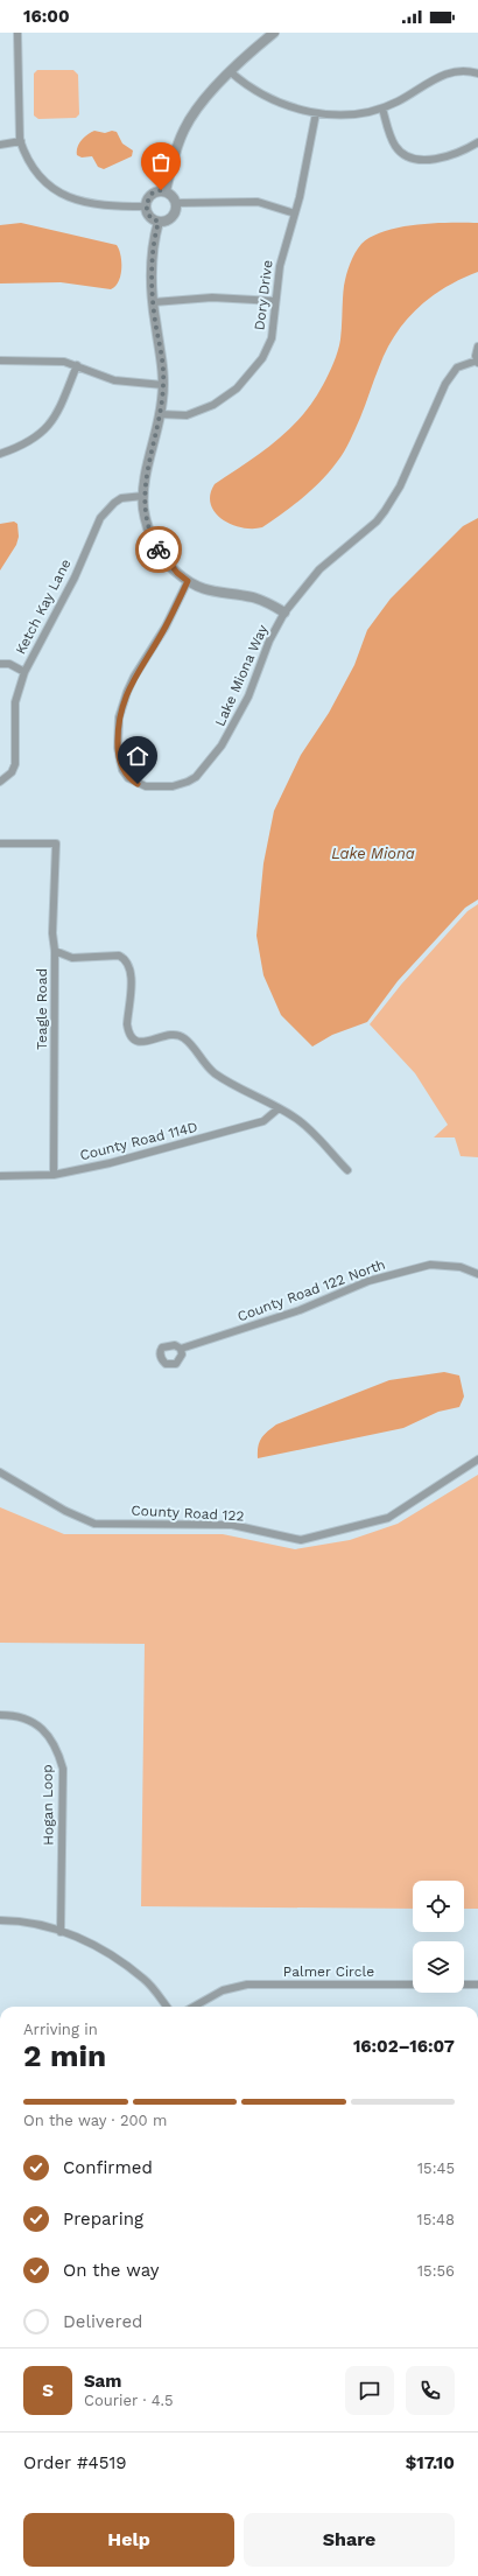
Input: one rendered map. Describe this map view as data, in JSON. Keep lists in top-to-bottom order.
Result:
{
  "streets": {
    "street": [
      "Dory Drive",
      "Ketch Kay Lane",
      "Lake Miona Way",
      "Teagle Road",
      "County Road 114D",
      "County Road 122 North",
      "County Road 122",
      "Hogan Loop",
      "Palmer Circle"
    ]
  },
  "crossings": [
    ["Teagle Road", "County Road 114D"]
  ],
  "water": ["Lake Miona"],
  "page": {
    "status": "16:00",
    "heading": ["2 min", "Arriving in", "16:02–16:07"],
    "panel": [
      "Sam",
      "Courier · 4.5",
      "Order #4519",
      "$17.10"
    ],
    "bar": "On the way · 200 m",
    "list": [
      ["Confirmed", "15:45"],
      ["Preparing", "15:48"],
      ["On the way", "15:56"],
      "Delivered"
    ],
    "round": "S",
    "buttons": ["Help", "Share"]
  }
}
